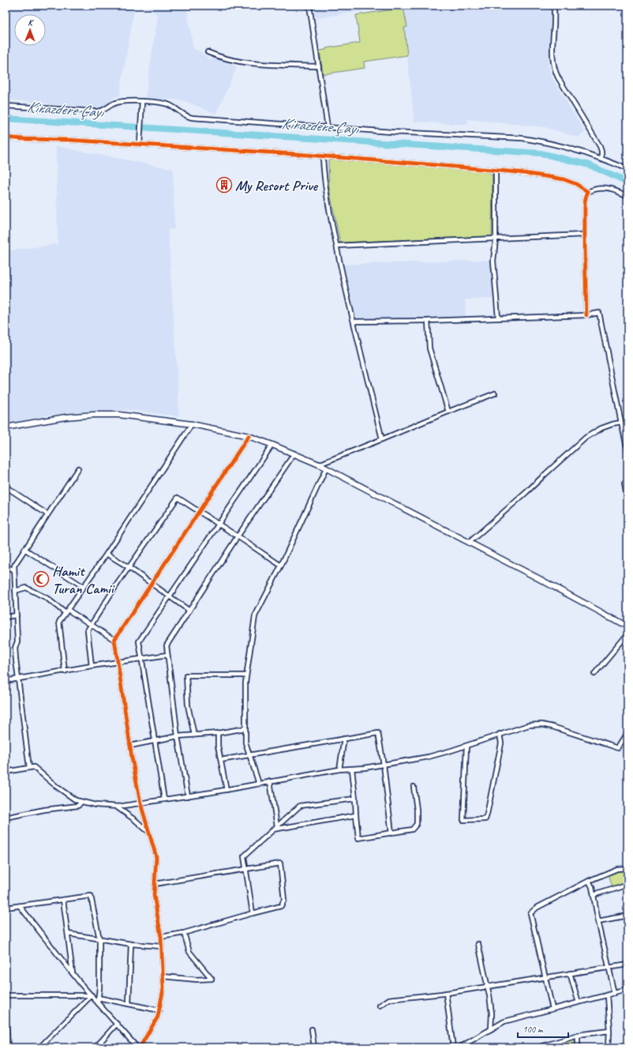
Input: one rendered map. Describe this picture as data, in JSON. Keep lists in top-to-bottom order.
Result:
{
  "water": ["Kirazdere Çayı"],
  "places": {
    "building": ["My Resort Prive"],
    "mosque": ["Hamit Turan Camii"]
  },
  "scale_bar": "100 m",
  "north": "top"
}
